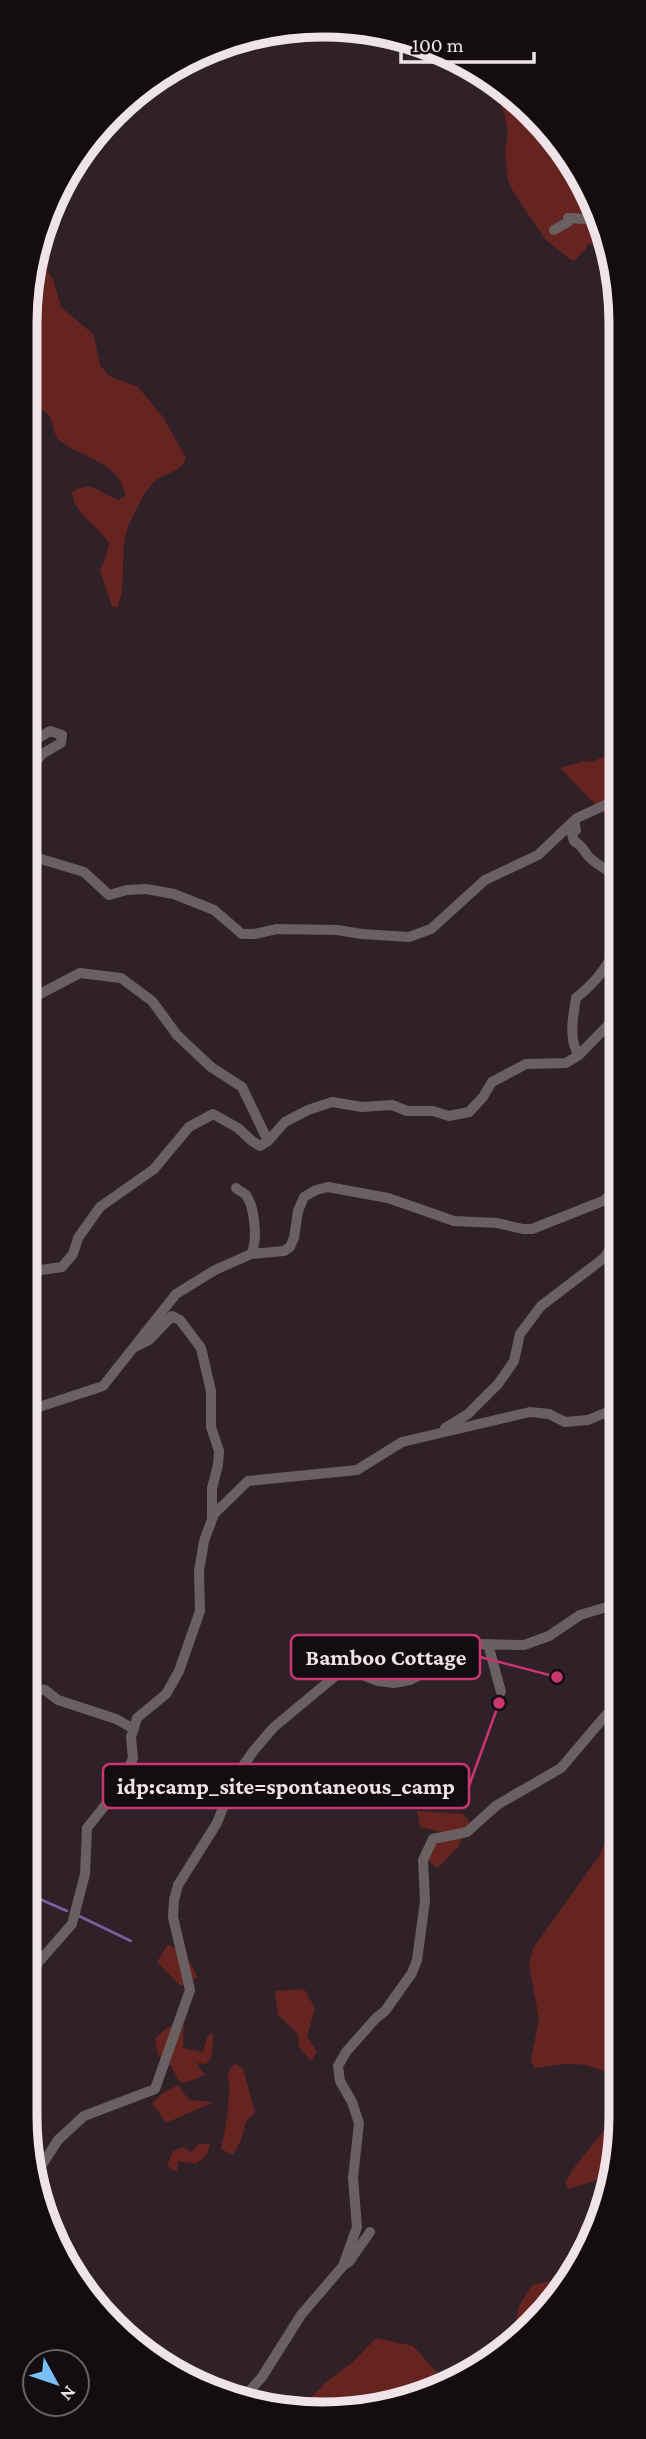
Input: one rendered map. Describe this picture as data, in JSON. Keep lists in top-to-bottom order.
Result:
{
  "places": ["Bamboo Cottage", "idp:camp_site=spontaneous_camp"],
  "scale_bar": "100 m",
  "north": "bottom right"
}
